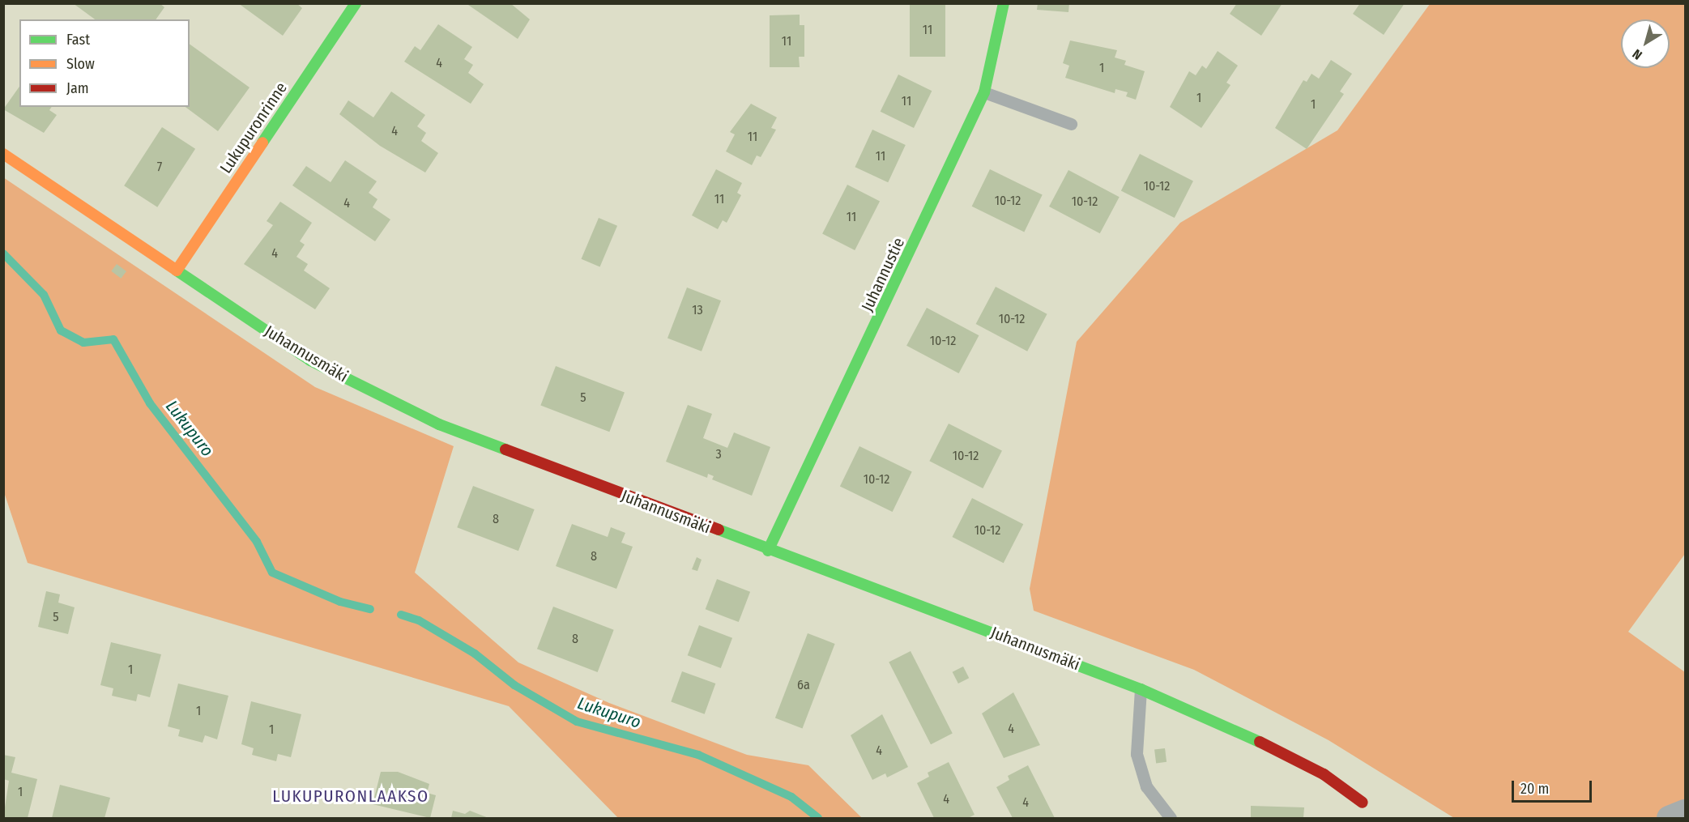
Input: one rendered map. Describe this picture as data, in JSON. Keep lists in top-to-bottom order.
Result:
{
  "streets": {
    "street": ["Lukupuronrinne", "Juhannustie", "Juhannusmäki"]
  },
  "crossings": [
    ["Lukupuronrinne", "Juhannusmäki"],
    ["Juhannustie", "Juhannusmäki"]
  ],
  "districts": ["LUKUPURONLAAKSO"],
  "water": ["Lukupuro"],
  "house_numbers": [
    "11",
    "11",
    "4",
    "1",
    "1",
    "11",
    "1",
    "4",
    "11",
    "11",
    "7",
    "10-12",
    "11",
    "10-12",
    "10-12",
    "4",
    "11",
    "4",
    "13",
    "10-12",
    "10-12",
    "5",
    "3",
    "10-12",
    "10-12",
    "8",
    "10-12",
    "8",
    "5",
    "8",
    "1",
    "6a",
    "1",
    "4",
    "1",
    "4",
    "1",
    "4",
    "4"
  ],
  "legend": ["Fast", "Slow", "Jam"],
  "scale_bar": "20 m",
  "north": "bottom left"
}
